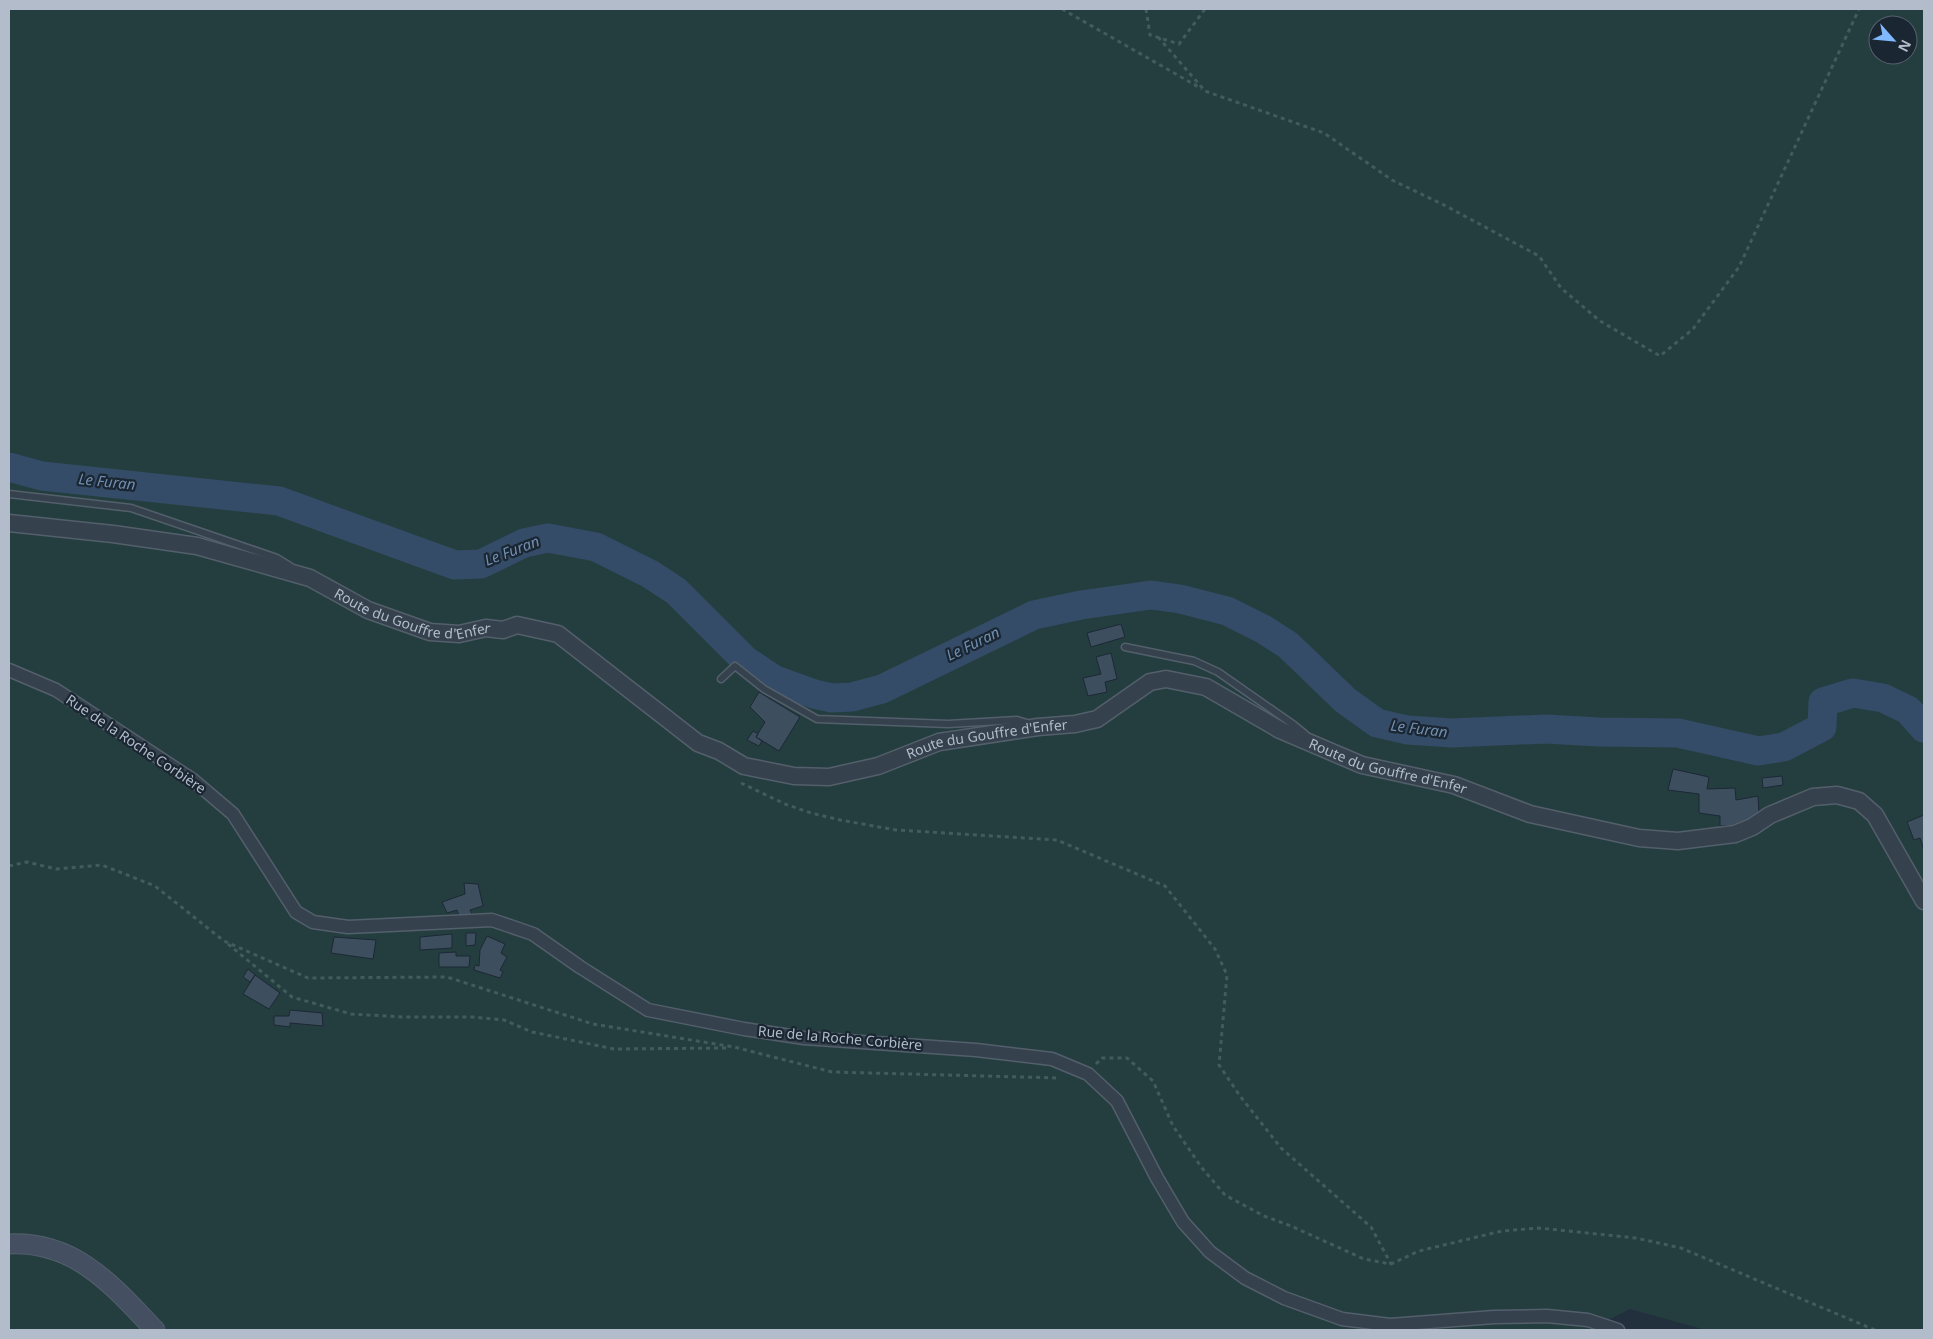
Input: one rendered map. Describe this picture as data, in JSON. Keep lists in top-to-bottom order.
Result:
{
  "streets": {
    "street": ["Route du Gouffre d'Enfer", "Rue de la Roche Corbière"]
  },
  "water": ["Le Furan"],
  "north": "bottom right"
}
